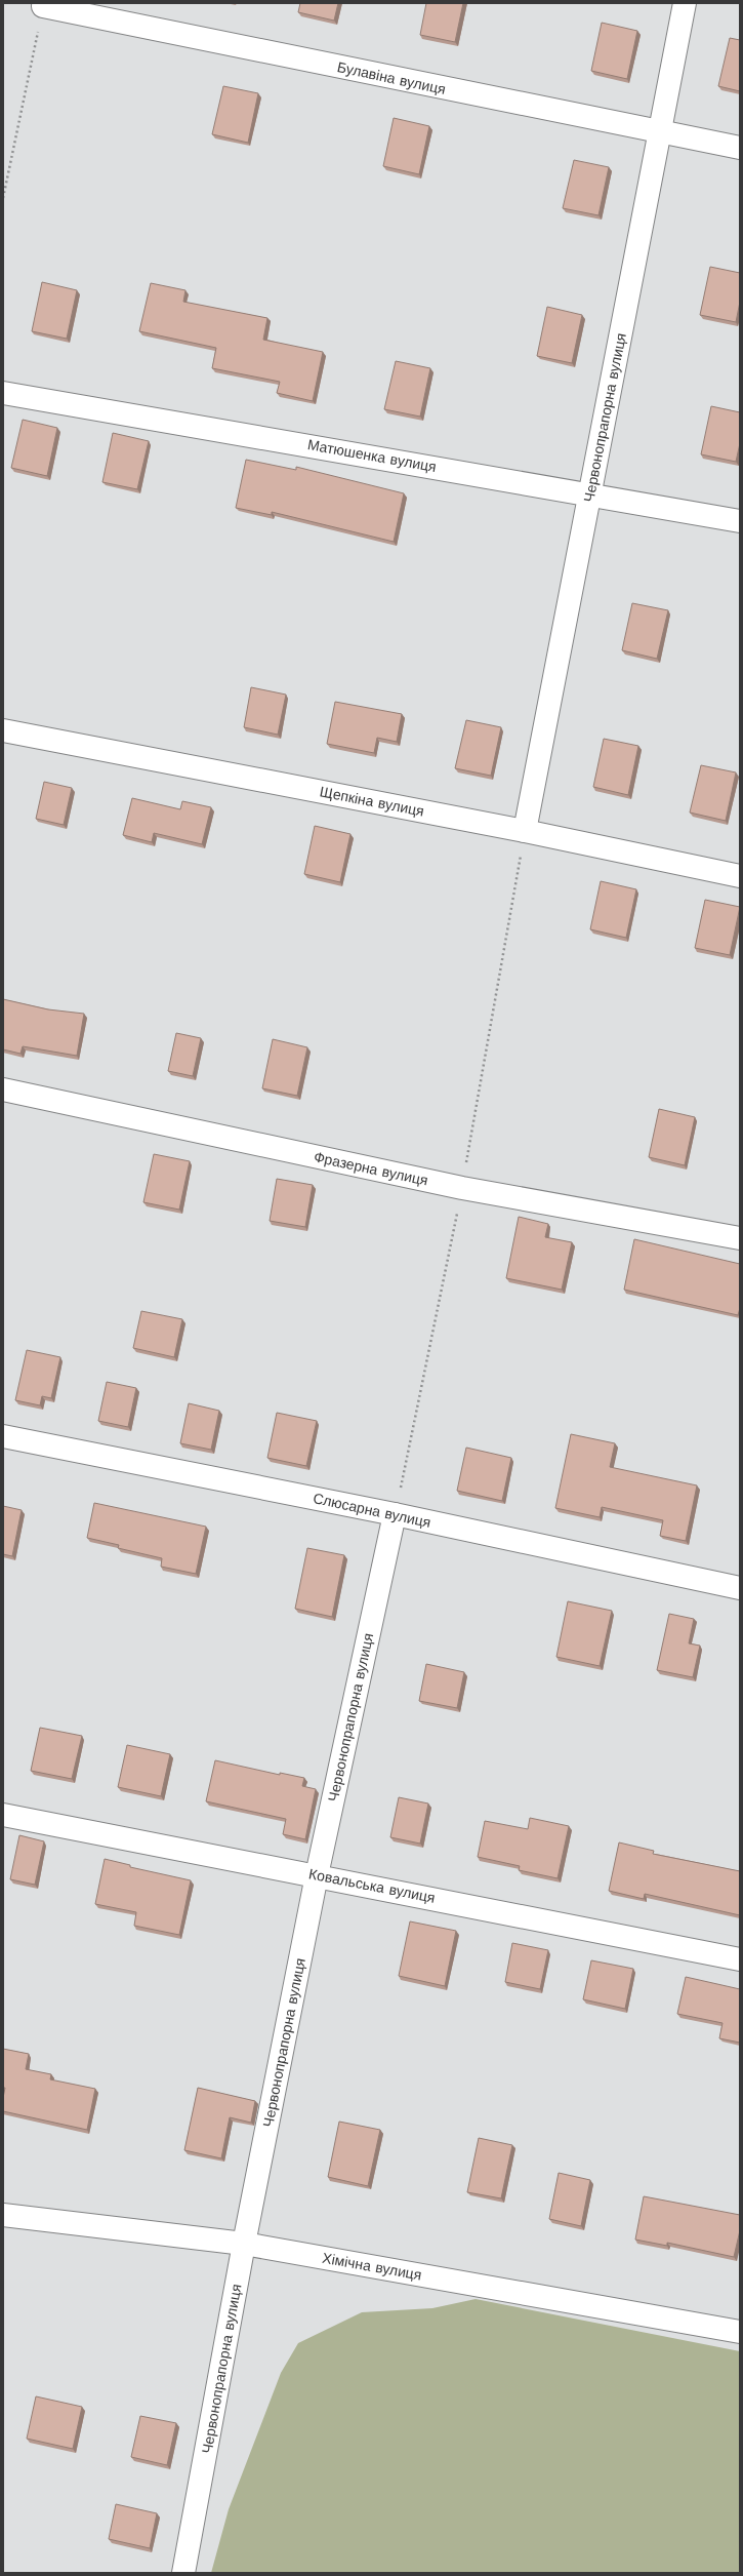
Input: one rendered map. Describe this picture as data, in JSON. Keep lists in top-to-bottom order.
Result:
{
  "streets": {
    "street": [
      "Булавіна вулиця",
      "Червонопрапорна вулиця",
      "Матюшенка вулиця",
      "Щепкіна вулиця",
      "Фразерна вулиця",
      "Слюсарна вулиця",
      "Ковальська вулиця",
      "Хімічна вулиця"
    ]
  },
  "crossings": [
    ["Булавіна вулиця", "Червонопрапорна вулиця"],
    ["Червонопрапорна вулиця", "Матюшенка вулиця"],
    ["Червонопрапорна вулиця", "Щепкіна вулиця"],
    ["Червонопрапорна вулиця", "Слюсарна вулиця"],
    ["Червонопрапорна вулиця", "Ковальська вулиця"],
    ["Червонопрапорна вулиця", "Хімічна вулиця"]
  ]
}
